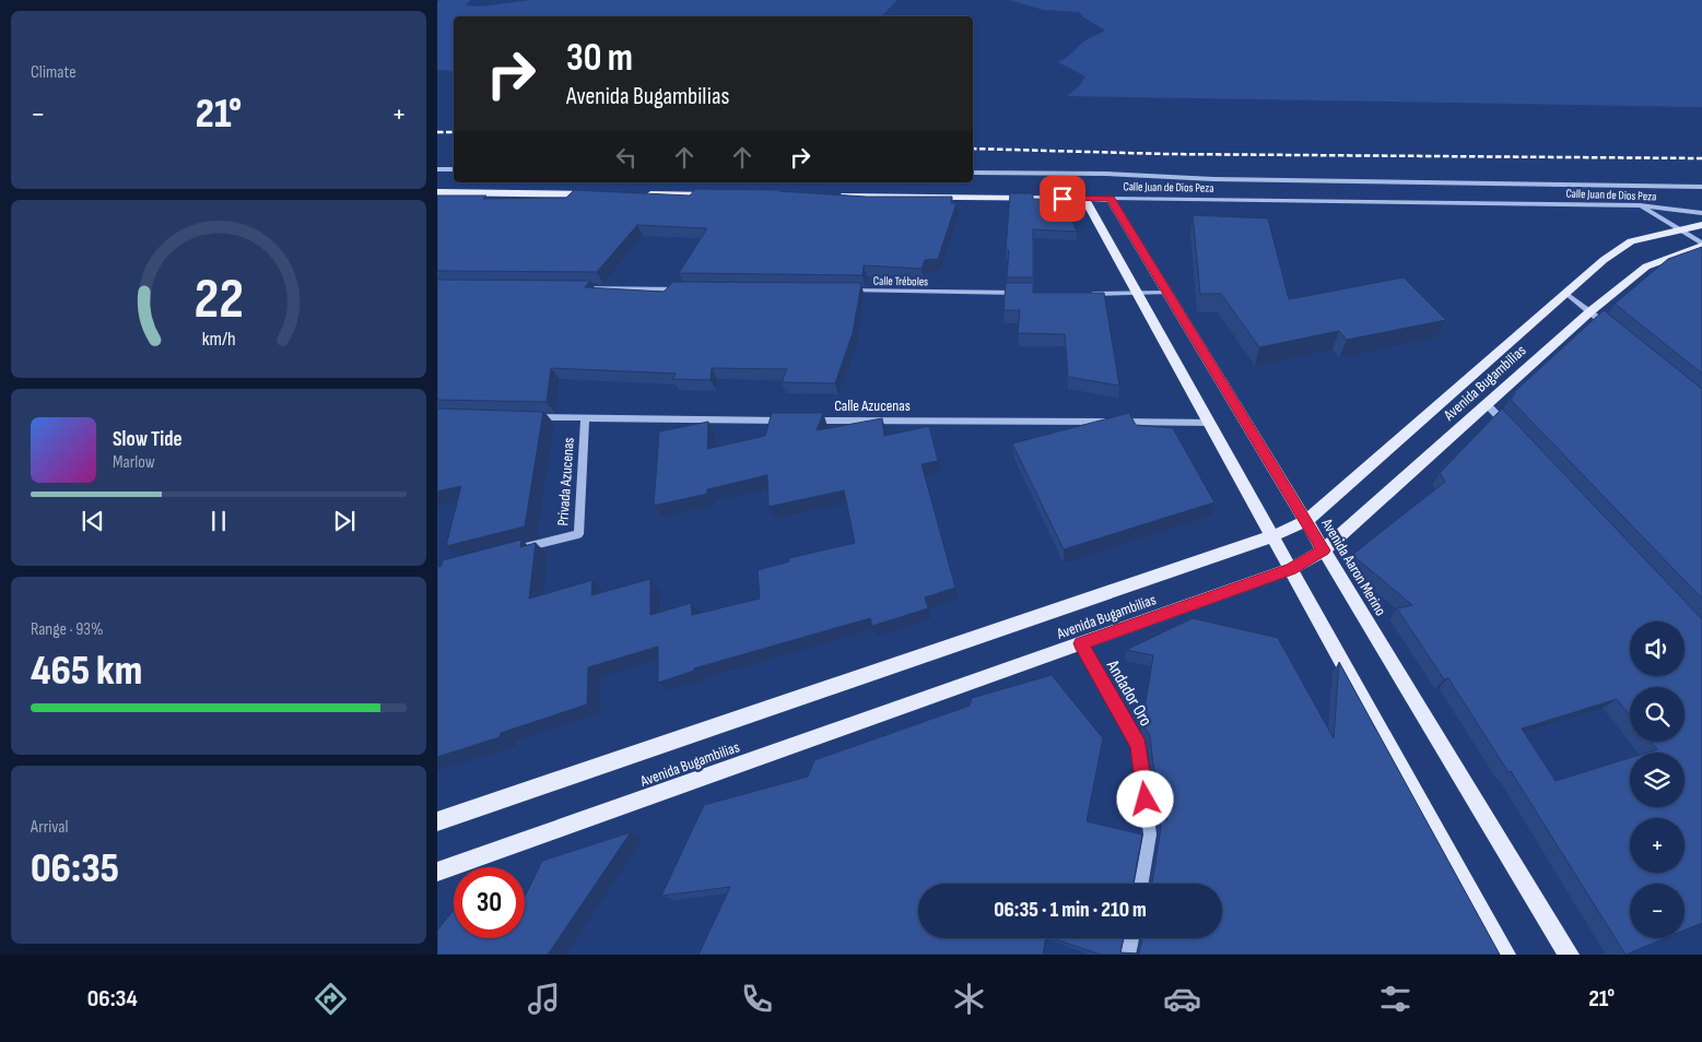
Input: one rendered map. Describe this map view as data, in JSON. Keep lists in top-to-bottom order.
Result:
{
  "streets": {
    "main road": ["Calle Juan de Dios Peza", "Avenida Bugambilias", "Avenida Aaron Merino"],
    "street": [
      "Calle Tréboles",
      "Calle Azucenas",
      "Privada Azucenas",
      "Andador Oro"
    ]
  },
  "crossings": [
    ["Calle Juan de Dios Peza", "Avenida Aaron Merino"],
    ["Avenida Bugambilias", "Avenida Aaron Merino"],
    ["Avenida Bugambilias", "Andador Oro"]
  ],
  "page": {
    "tile": [
      "Climate",
      ["Range · 93%", "465 km"],
      ["Arrival", "06:35"]
    ],
    "turn": ["30 m", "Avenida Bugambilias"],
    "heat": ["−", "21°", "+"],
    "song": ["Slow Tide", "Marlow"],
    "map_buttons": ["+", "−"],
    "limit": "30",
    "trip": "06:35 · 1 min · 210 m",
    "tabs": ["06:34", "21°"],
    "gauge": ["22", "km/h"]
  }
}
